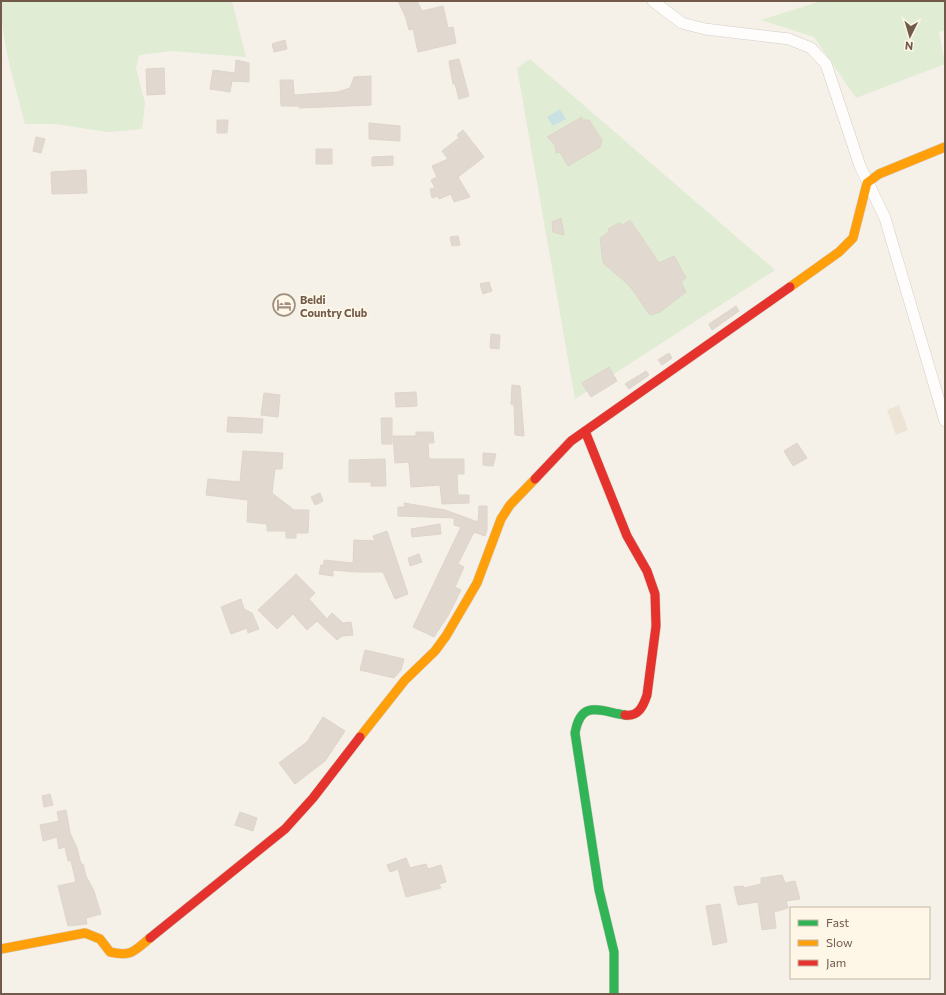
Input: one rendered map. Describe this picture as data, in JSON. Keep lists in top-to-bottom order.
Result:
{
  "places": {
    "hotel": ["Beldi Country Club"]
  },
  "legend": ["Fast", "Slow", "Jam"],
  "north": "bottom"
}
